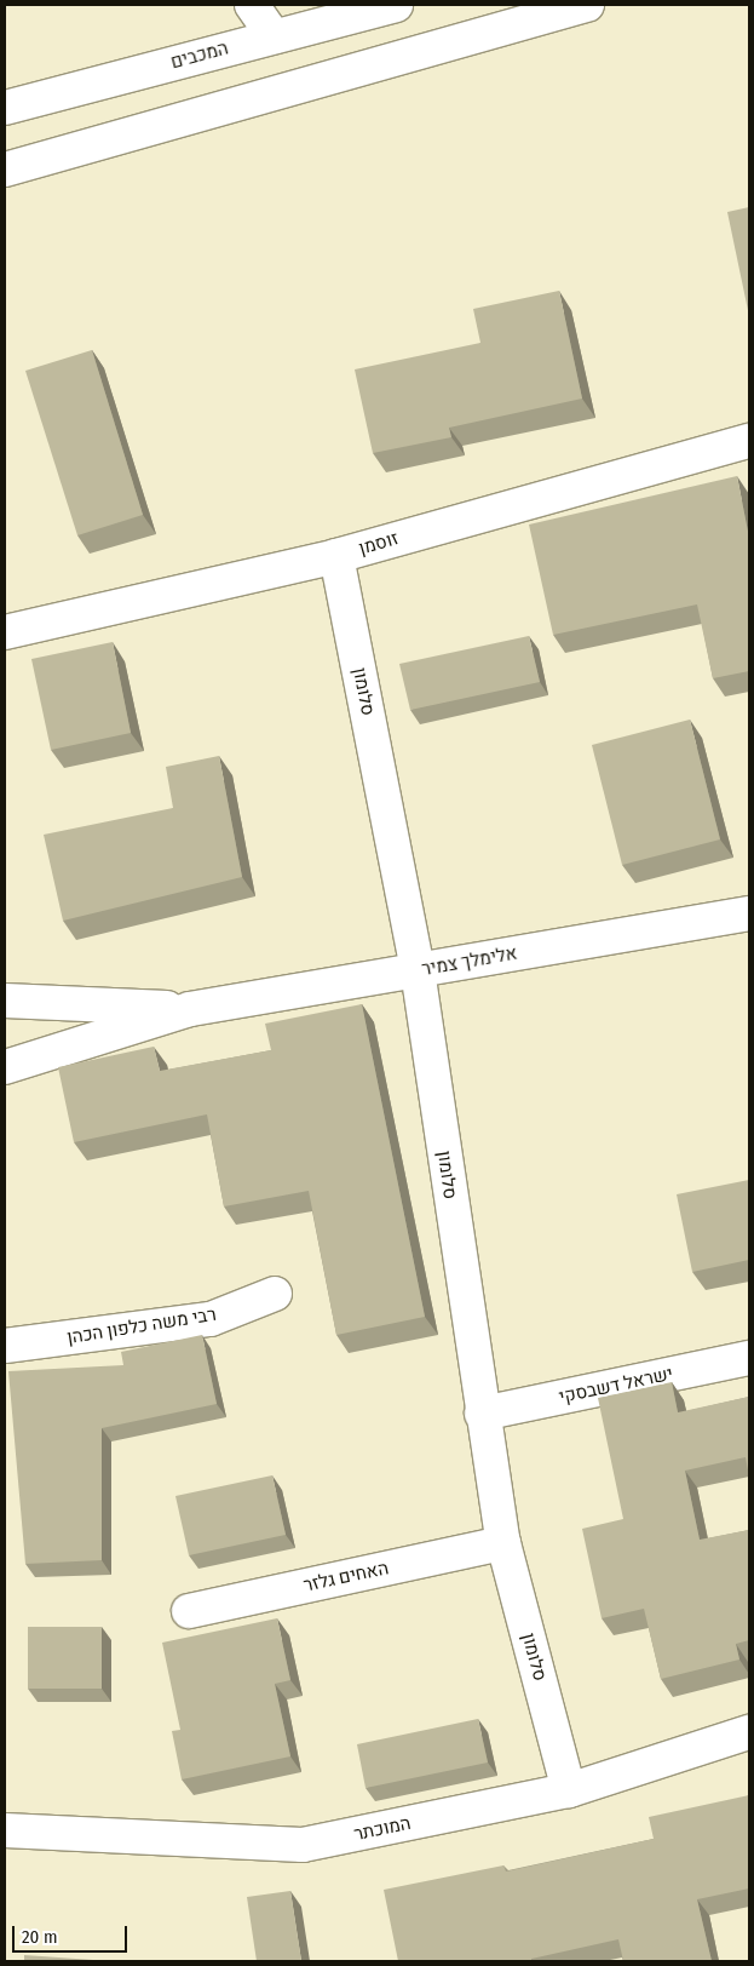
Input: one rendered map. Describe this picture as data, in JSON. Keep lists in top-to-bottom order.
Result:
{
  "streets": {
    "street": [
      "המכבים",
      "זוסמן",
      "סלומון",
      "אלימלך צמיר",
      "רבי משה כלפון הכהן",
      "ישראל דשבסקי",
      "האחים גלזר",
      "המוכתר"
    ]
  },
  "crossings": [
    ["זוסמן", "סלומון"],
    ["סלומון", "אלימלך צמיר"],
    ["סלומון", "ישראל דשבסקי"],
    ["סלומון", "האחים גלזר"],
    ["סלומון", "המוכתר"]
  ],
  "scale_bar": "20 m"
}
